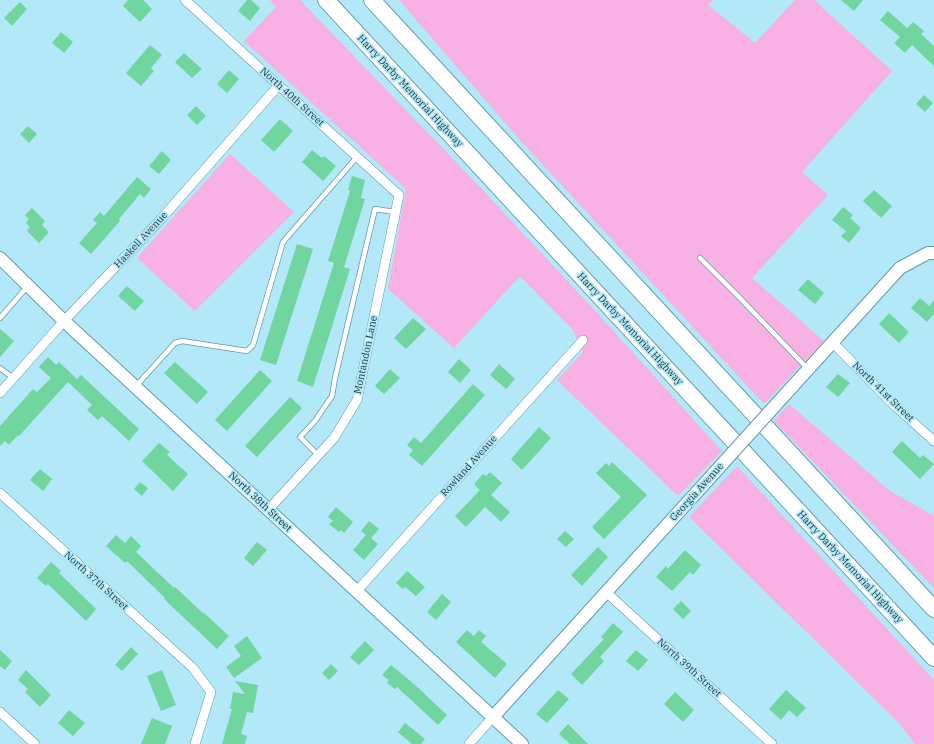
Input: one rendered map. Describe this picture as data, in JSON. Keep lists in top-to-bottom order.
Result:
{
  "streets": {
    "highway": ["Harry Darby Memorial Highway"],
    "street": [
      "North 40th Street",
      "Haskell Avenue",
      "Montandon Lane",
      "North 41st Street",
      "Rowland Avenue",
      "Georgia Avenue",
      "North 38th Street",
      "North 37th Street",
      "North 39th Street"
    ]
  },
  "crossings": [
    ["North 40th Street", "Haskell Avenue"],
    ["North 40th Street", "Montandon Lane"],
    ["Haskell Avenue", "North 38th Street"],
    ["Montandon Lane", "North 38th Street"],
    ["North 41st Street", "Georgia Avenue"],
    ["Rowland Avenue", "North 38th Street"],
    ["Georgia Avenue", "North 38th Street"],
    ["Georgia Avenue", "North 39th Street"]
  ]
}
